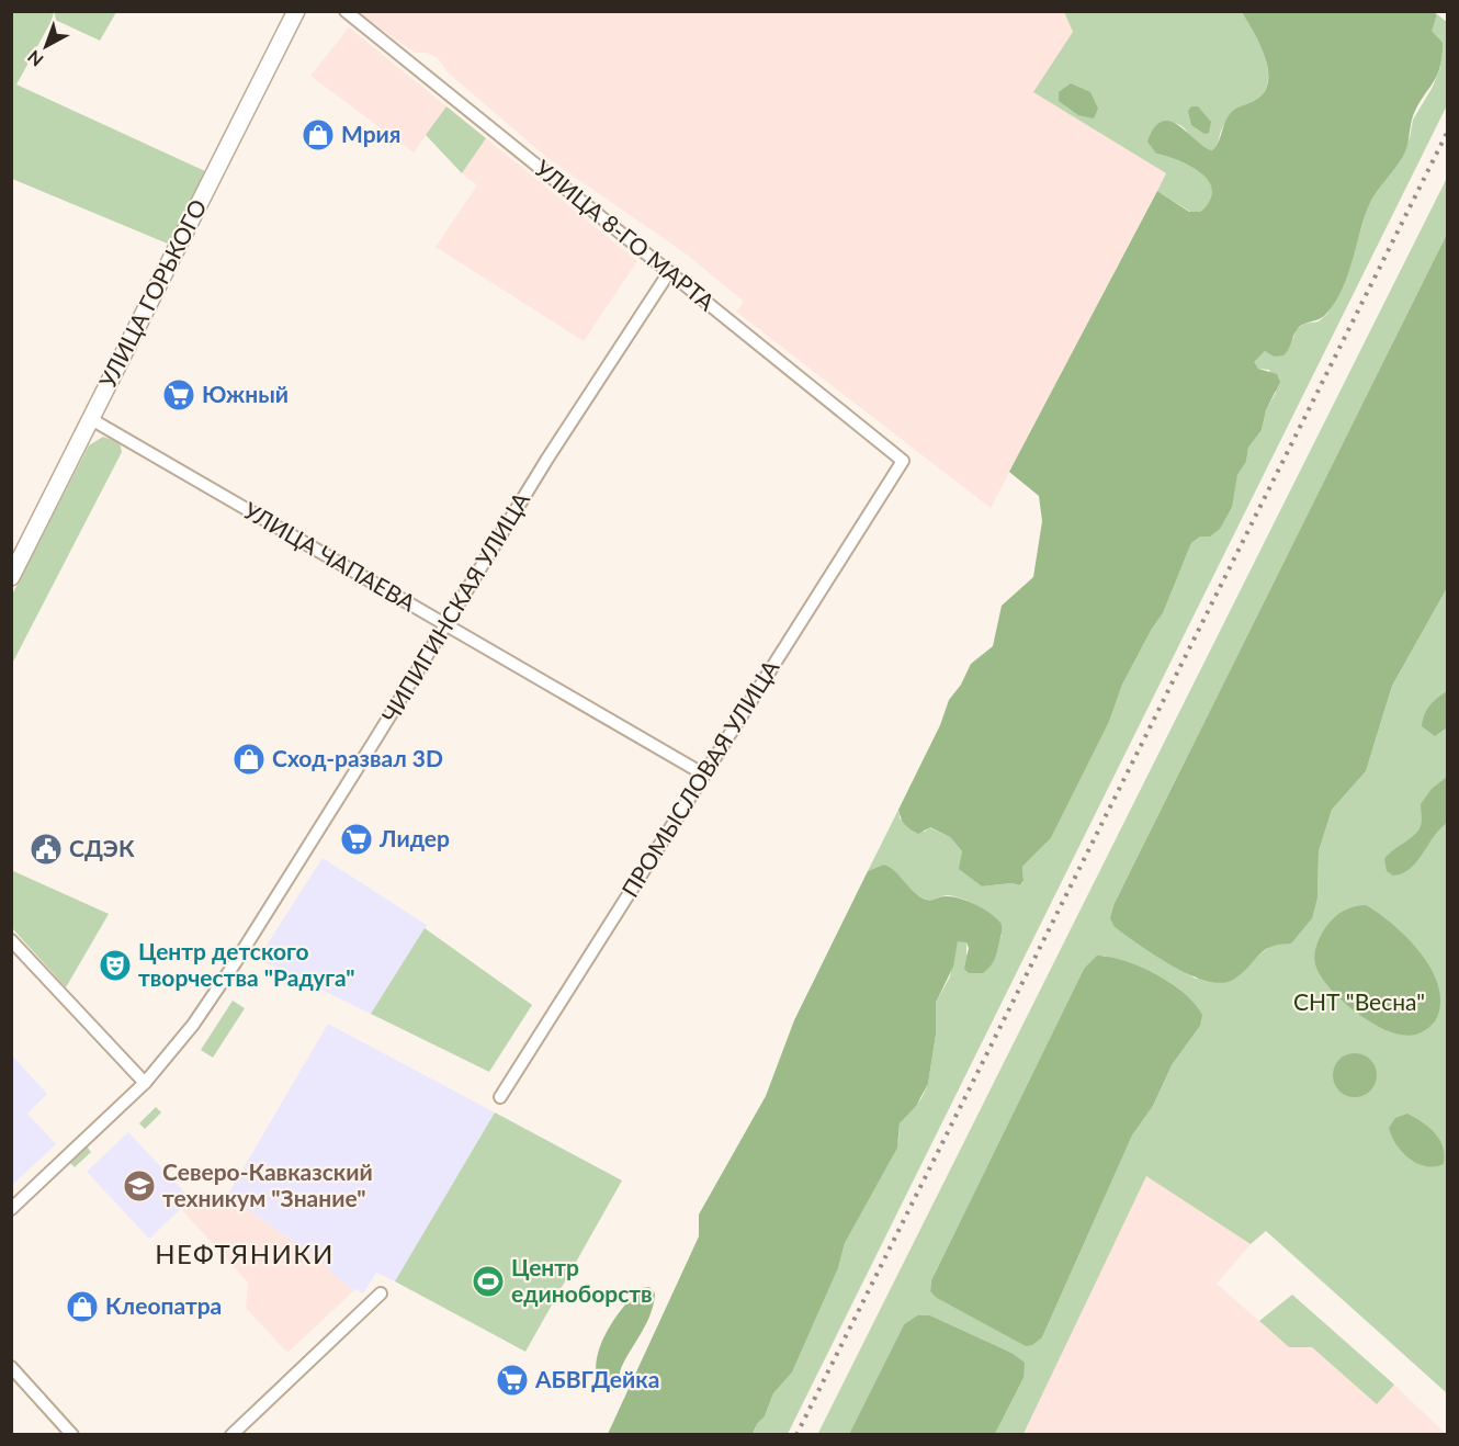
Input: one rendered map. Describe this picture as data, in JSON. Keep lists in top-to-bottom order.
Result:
{
  "streets": {
    "main road": ["УЛИЦА ГОРЬКОГО"],
    "street": [
      "УЛИЦА 8-ГО МАРТА",
      "УЛИЦА ЧАПАЕВА",
      "ЧИПИГИНСКАЯ УЛИЦА",
      "ПРОМЫСЛОВАЯ УЛИЦА"
    ]
  },
  "crossings": [
    ["УЛИЦА 8-ГО МАРТА", "ЧИПИГИНСКАЯ УЛИЦА"],
    ["УЛИЦА 8-ГО МАРТА", "ПРОМЫСЛОВАЯ УЛИЦА"],
    ["УЛИЦА ГОРЬКОГО", "УЛИЦА ЧАПАЕВА"],
    ["УЛИЦА ЧАПАЕВА", "ЧИПИГИНСКАЯ УЛИЦА"],
    ["УЛИЦА ЧАПАЕВА", "ПРОМЫСЛОВАЯ УЛИЦА"]
  ],
  "districts": ["НЕФТЯНИКИ"],
  "parks": ["СНТ \"Весна\""],
  "places": {
    "shop": ["Мрия", "Сход-развал 3D", "Клеопатра"],
    "supermarket": ["Южный", "Лидер", "АБВГДейка"],
    "public building": ["СДЭК"],
    "theatre": ["Центр детского творчества \"Радуга\""],
    "school or university": ["Северо-Кавказский техникум \"Знание\""],
    "sports": ["Центр единоборств"]
  },
  "north": "bottom left"
}
